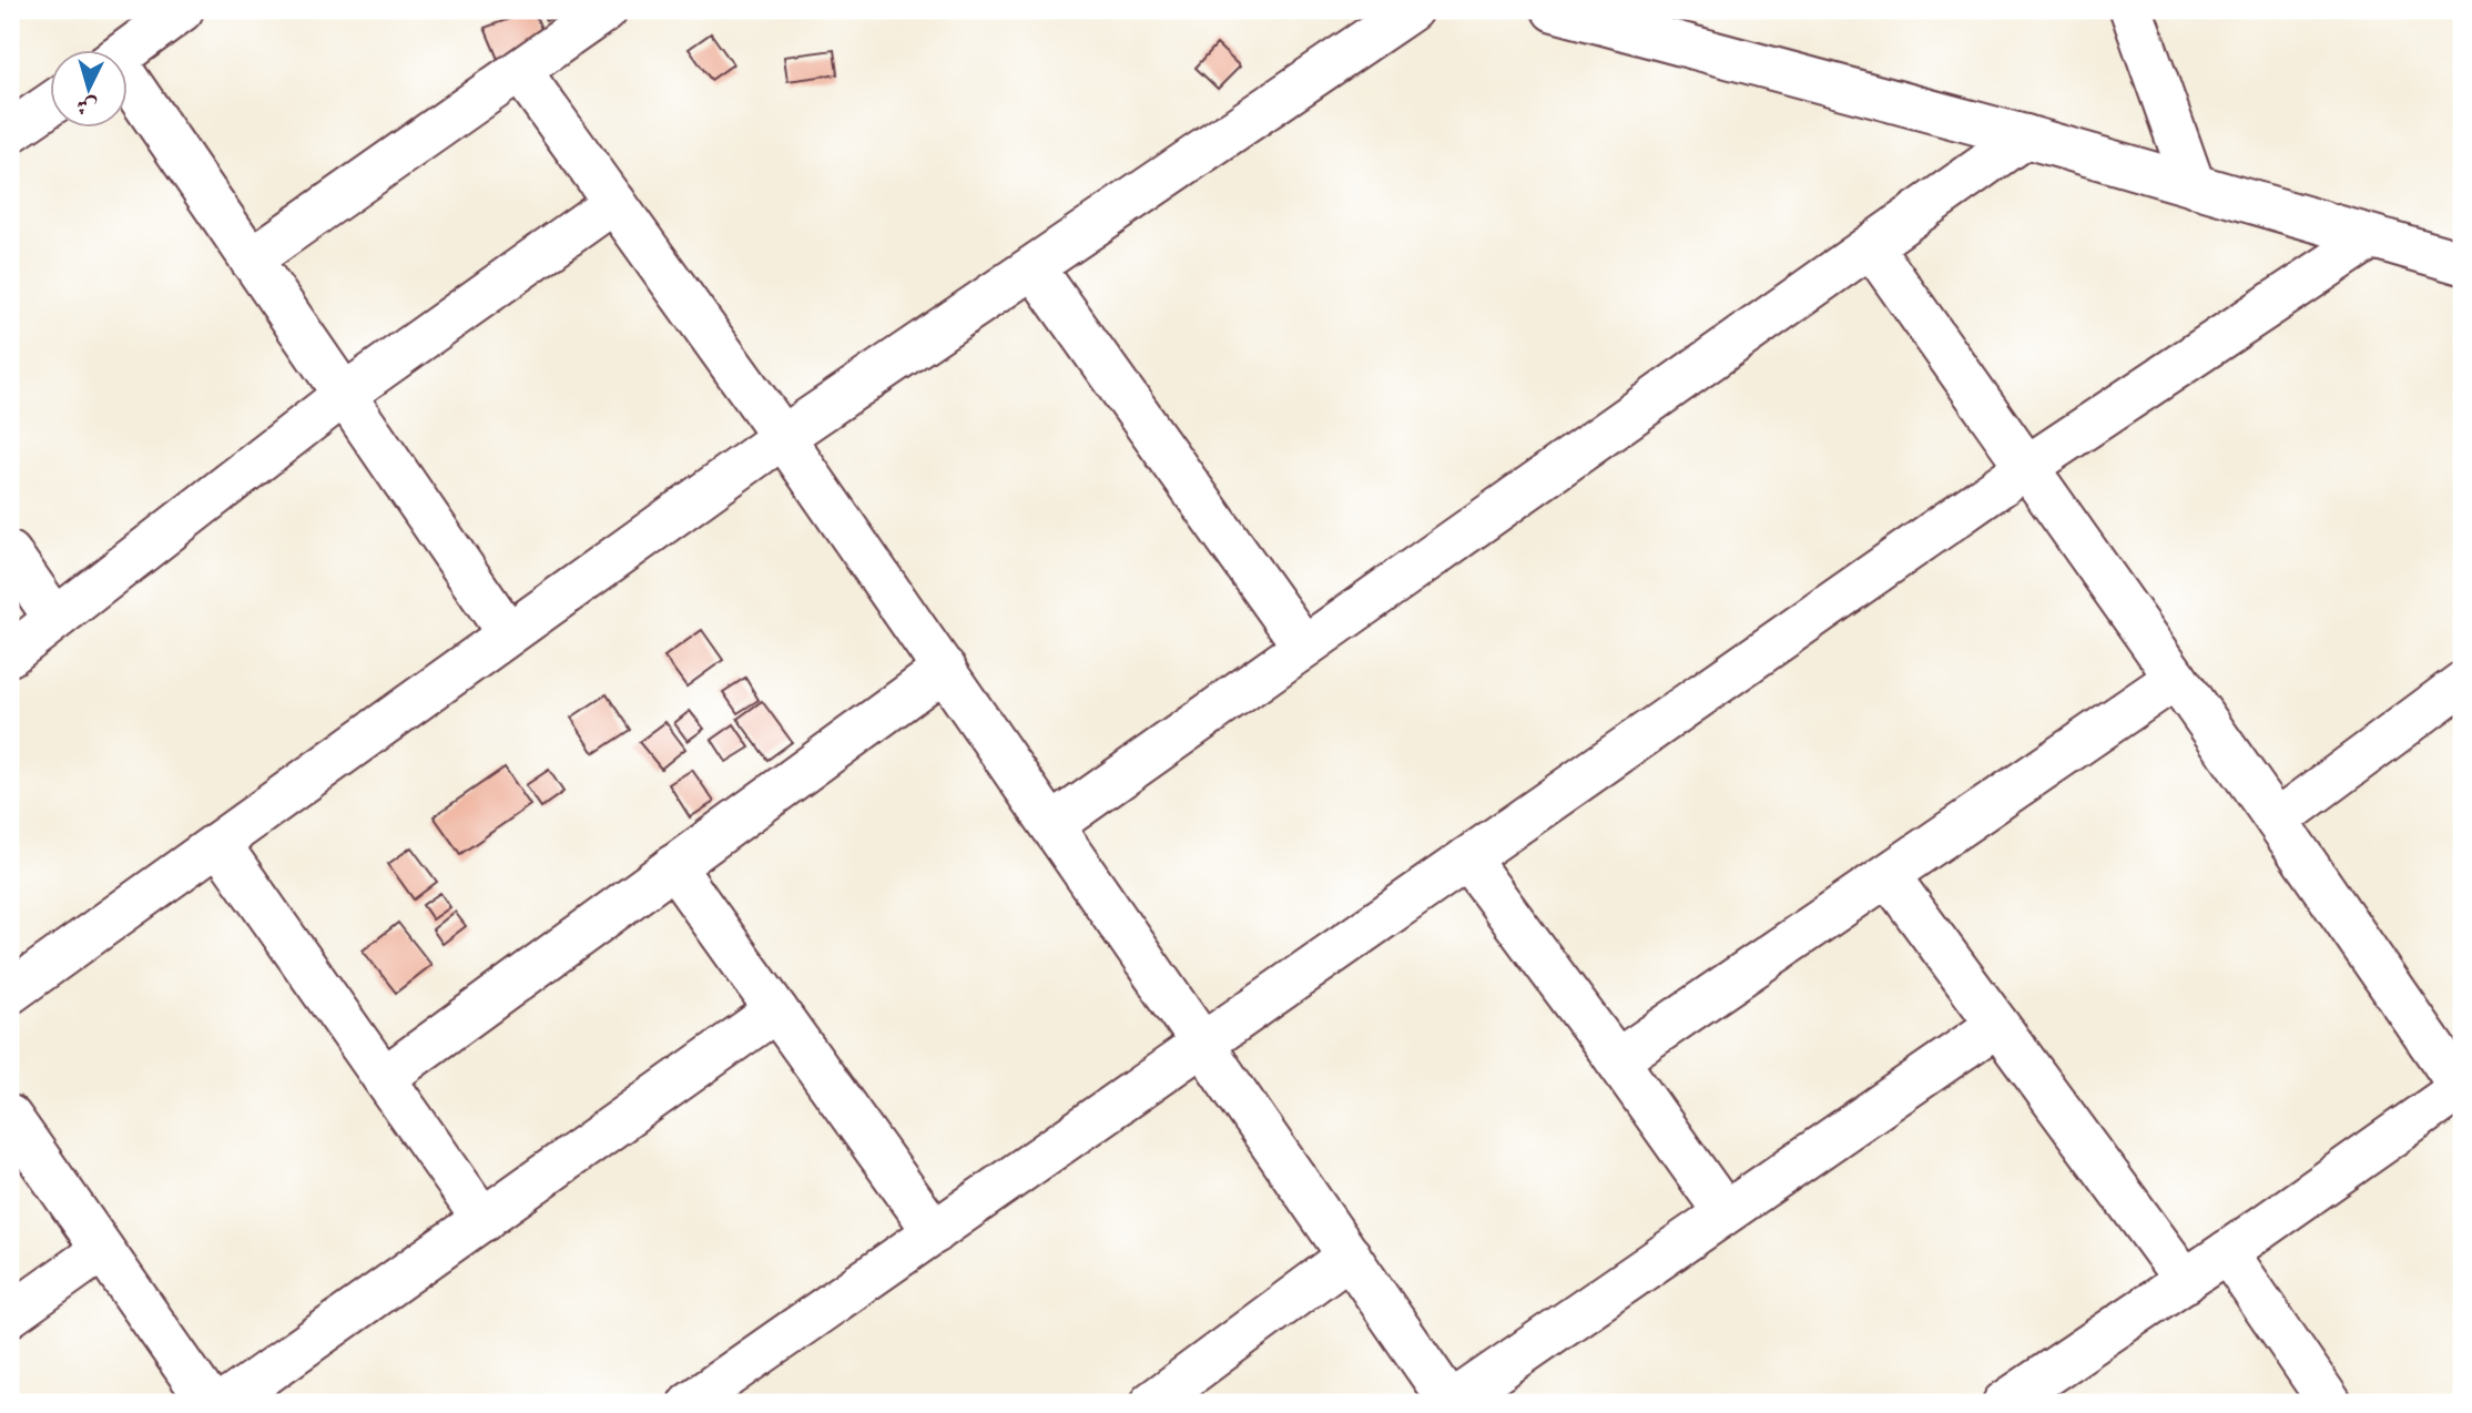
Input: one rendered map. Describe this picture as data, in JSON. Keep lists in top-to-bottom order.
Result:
{
  "north": "bottom"
}
